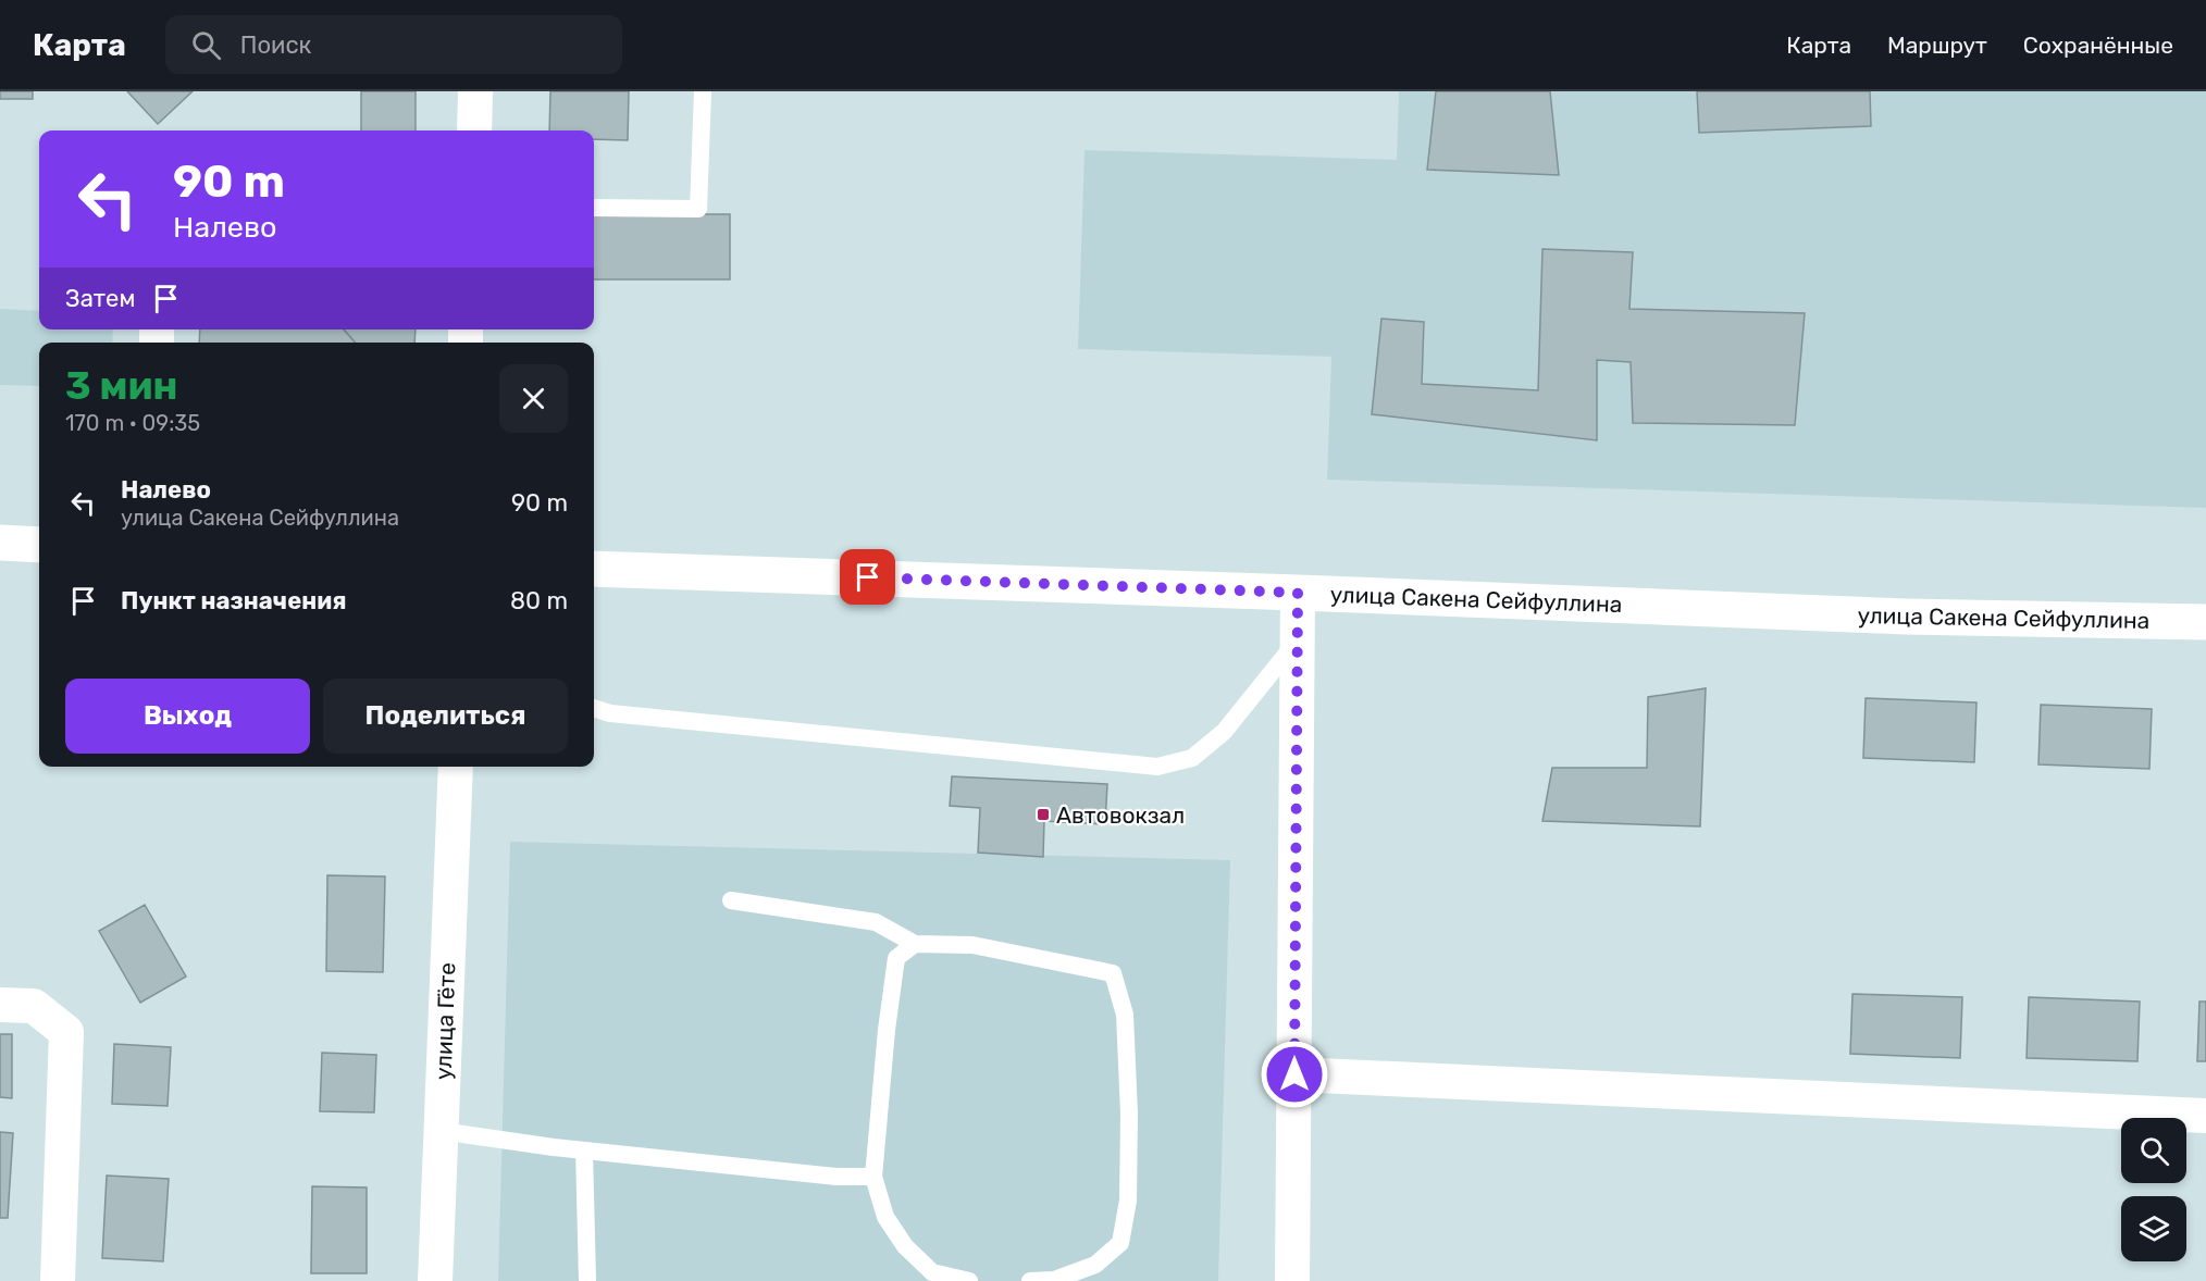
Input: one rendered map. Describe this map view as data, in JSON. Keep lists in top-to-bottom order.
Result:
{
  "streets": {
    "street": ["улица Сакена Сейфуллина", "улица Гёте"]
  },
  "places": {
    "transit": ["Автовокзал"]
  },
  "page": {
    "header": "Карта",
    "search": "Поиск",
    "nav": ["Карта", "Маршрут", "Сохранённые"],
    "turn": ["90 m", "Налево"],
    "then": "Затем",
    "heading": ["3 мин", "170 m · 09:35"],
    "list": [
      {
        "name": "Налево",
        "note": "улица Сакена Сейфуллина",
        "value": "90 m"
      },
      {
        "name": "Пункт назначения",
        "value": "80 m"
      }
    ],
    "buttons": ["Выход", "Поделиться"]
  }
}
